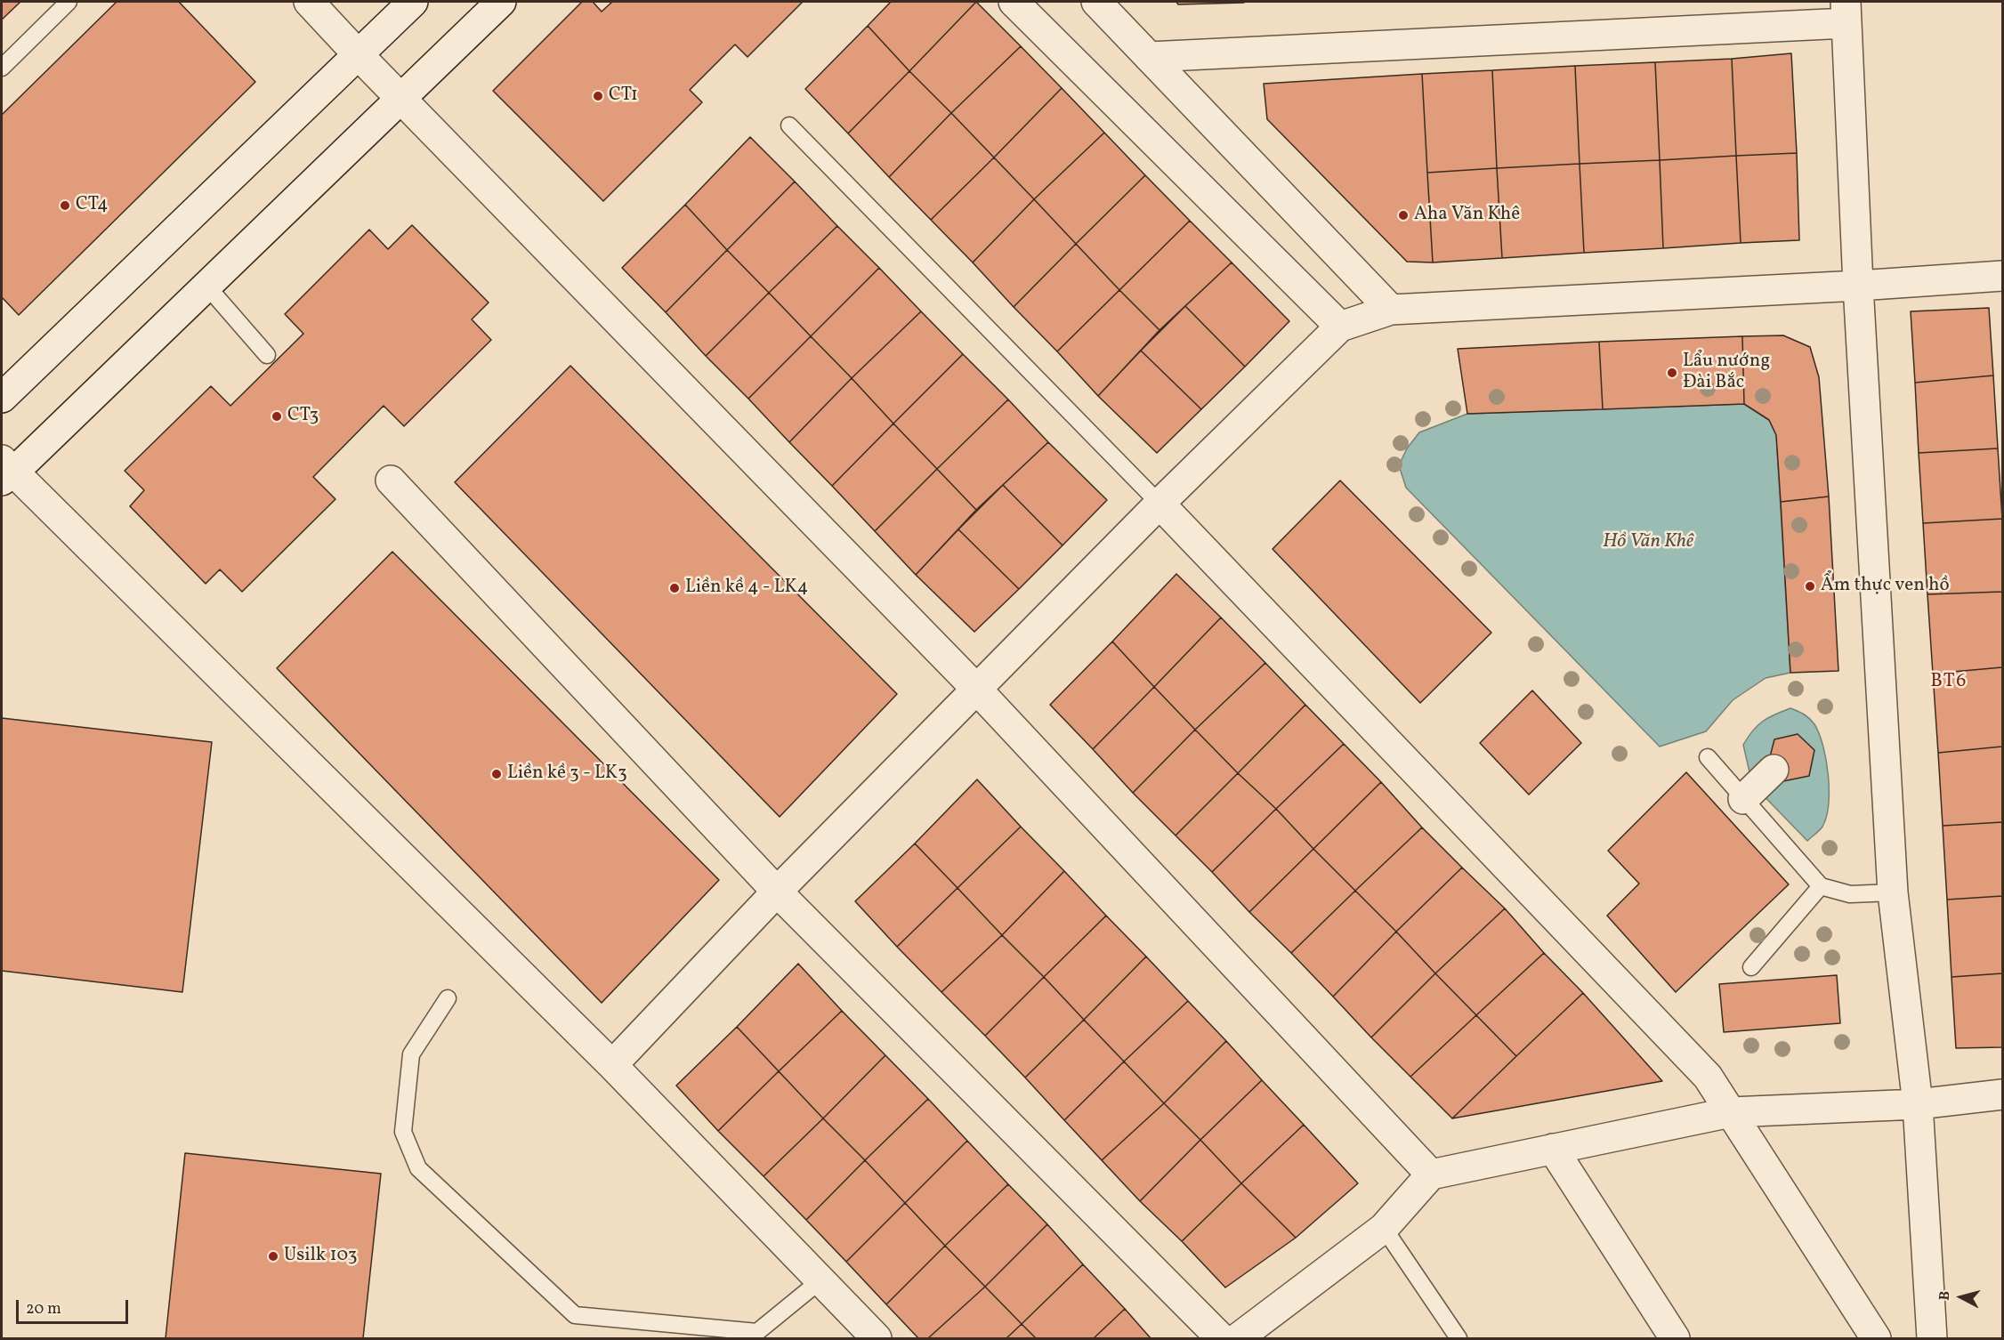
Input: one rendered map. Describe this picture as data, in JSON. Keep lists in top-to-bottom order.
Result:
{
  "districts": ["BT6"],
  "water": ["Hồ Văn Khê"],
  "places": [
    "CT1",
    "CT4",
    "Aha Văn Khê",
    "Lẩu nướng Đài Bắc",
    "CT3",
    "Ẩm thực ven hồ",
    "Liền kề 4 - LK4",
    "Liền kề 3 - LK3",
    "Usilk 103"
  ],
  "scale_bar": "20 m",
  "north": "left"
}
